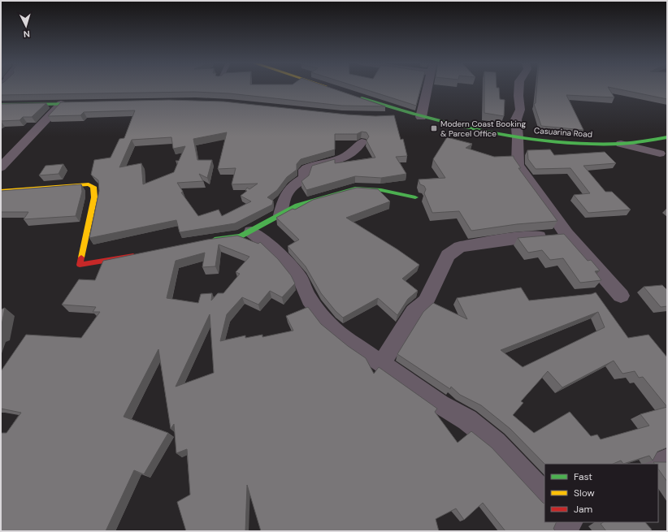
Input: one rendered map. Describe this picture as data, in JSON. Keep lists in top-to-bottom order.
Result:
{
  "streets": {
    "street": ["Casuarina Road"]
  },
  "places": {
    "transit": ["Modern Coast Booking & Parcel Office"]
  },
  "legend": ["Fast", "Slow", "Jam"],
  "north": "bottom"
}
